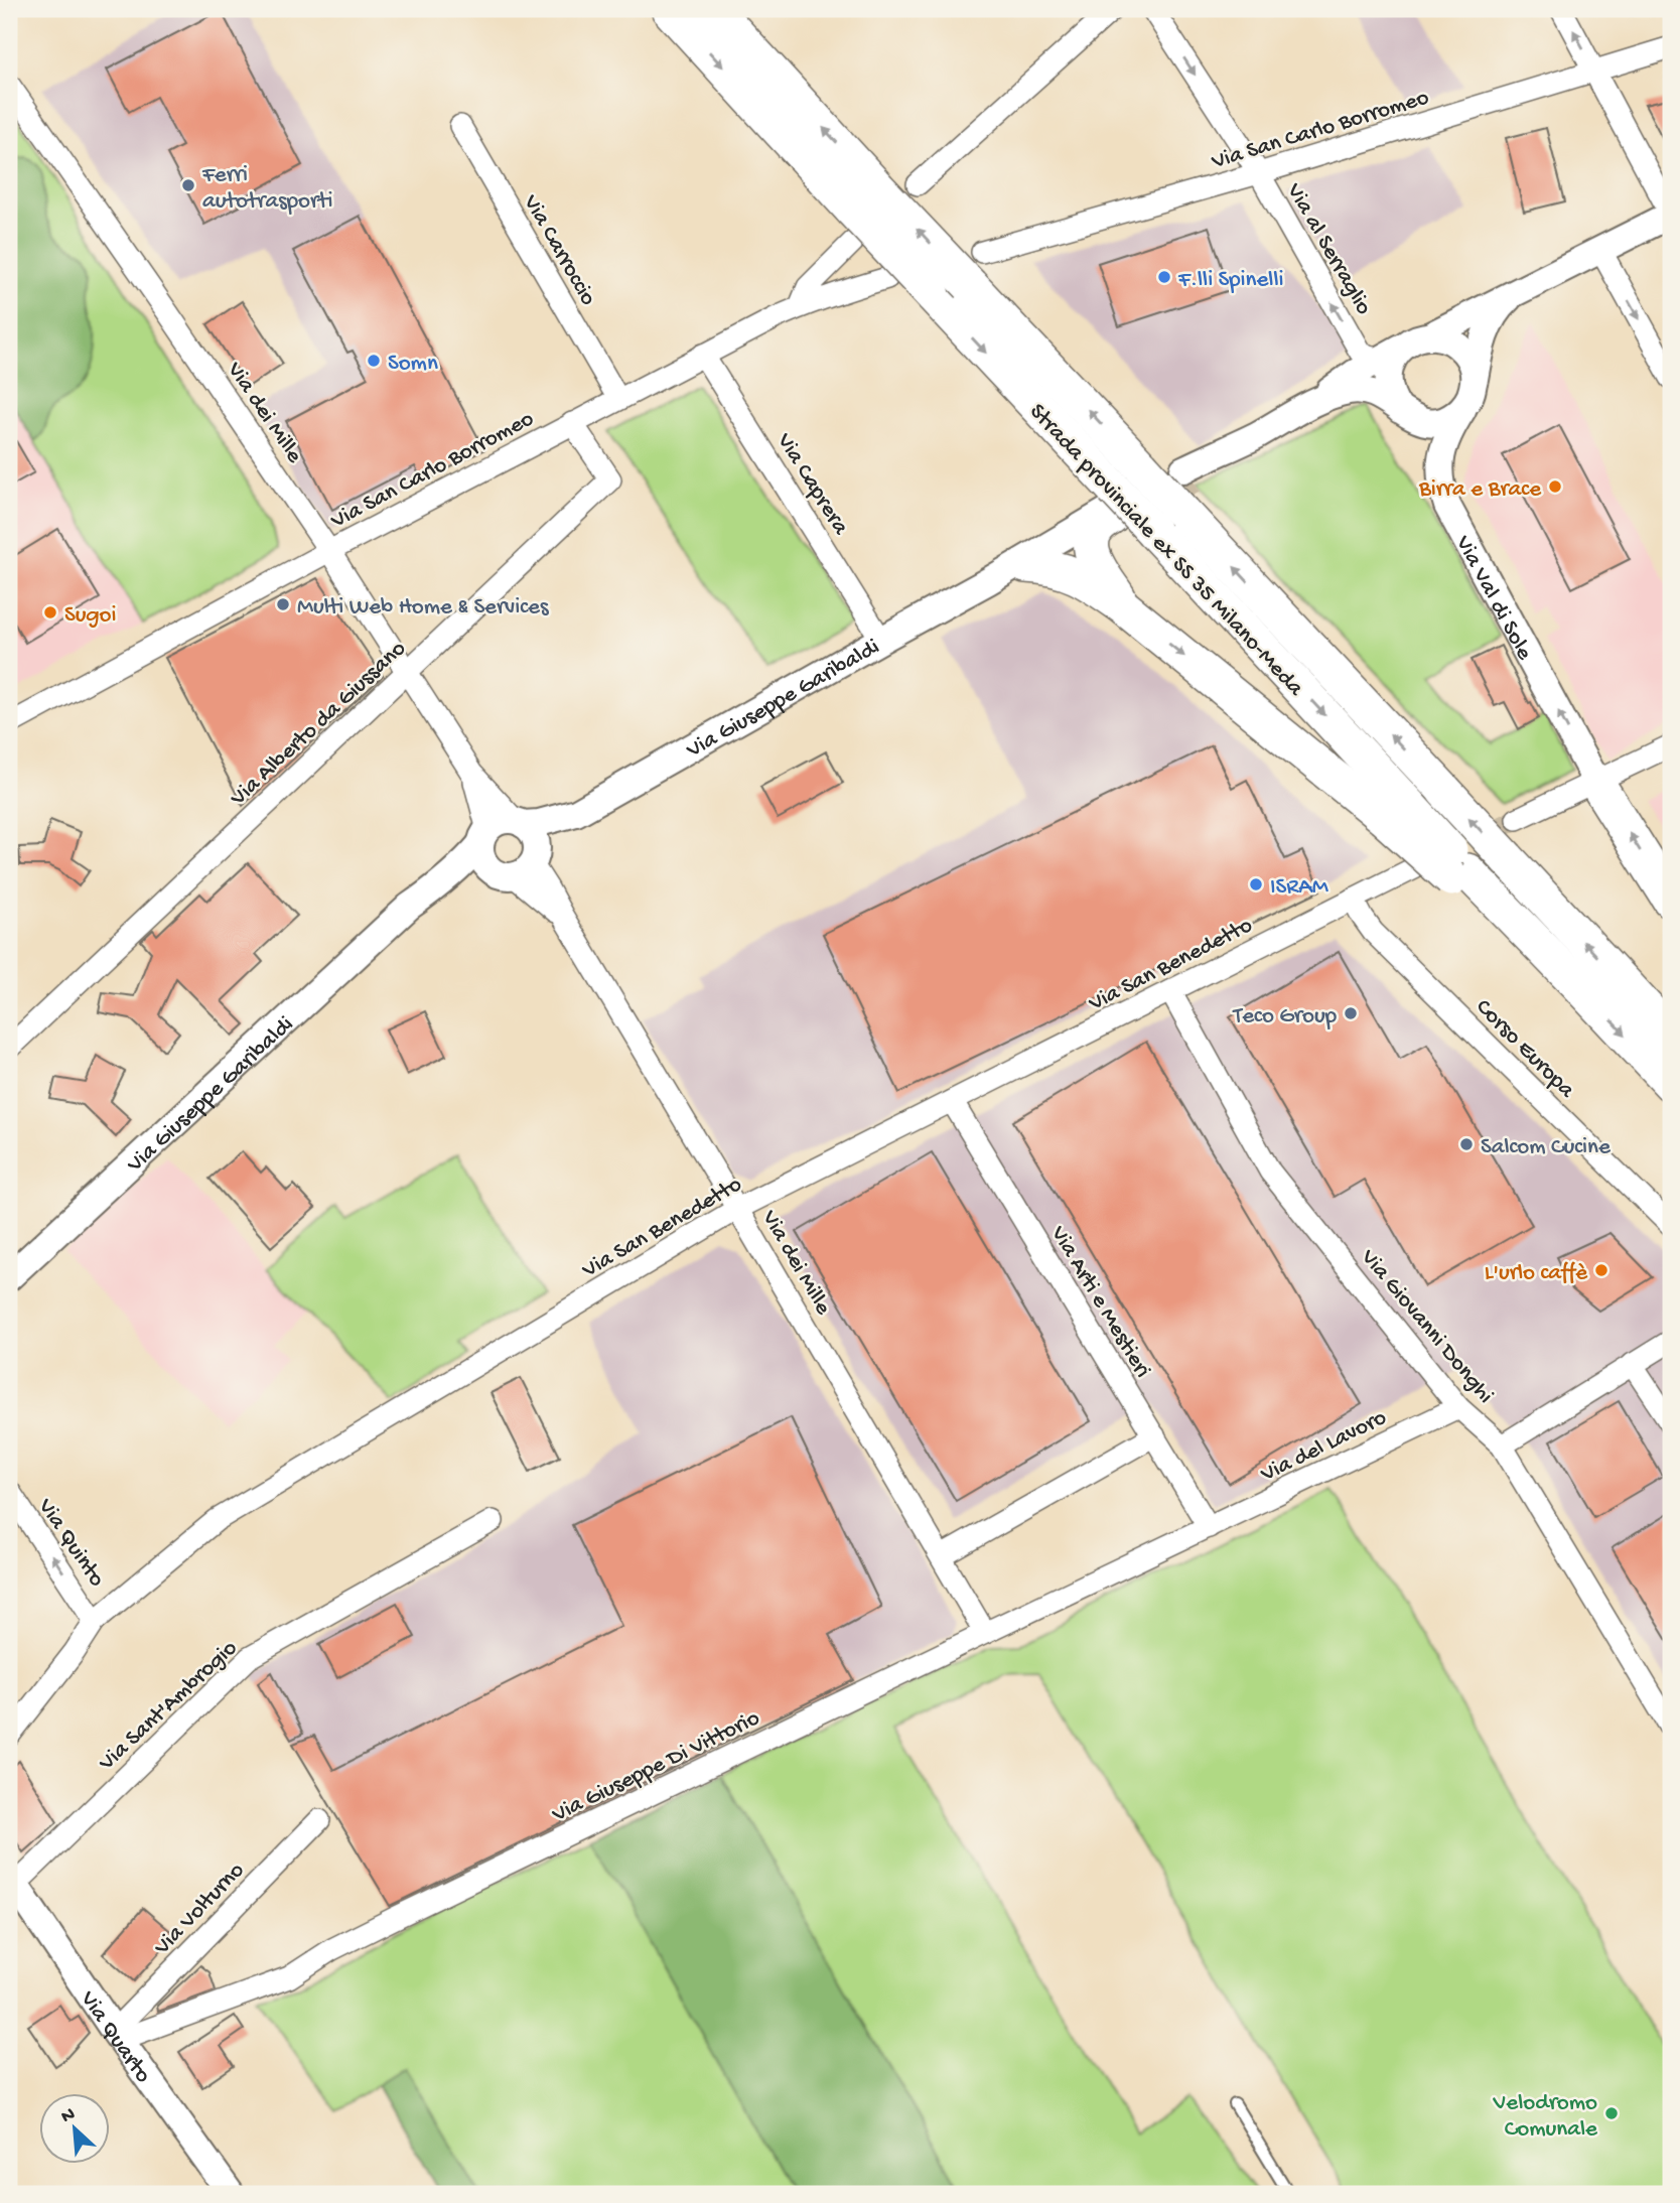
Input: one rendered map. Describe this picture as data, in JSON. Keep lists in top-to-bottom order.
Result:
{
  "streets": {
    "highway": ["Strada provinciale ex SS 35 Milano-Meda"],
    "street": [
      "Via San Carlo Borromeo",
      "Via al Serraglio",
      "Via Carroccio",
      "Via dei Mille",
      "Via Caprera",
      "Via Val di Sole",
      "Via Giuseppe Garibaldi",
      "Via Alberto da Giussano",
      "Via San Benedetto",
      "Corso Europa",
      "Via Arti e Mestieri",
      "Via Giovanni Donghi",
      "Via del Lavoro",
      "Via Quinto",
      "Via Sant'Ambrogio",
      "Via Giuseppe Di Vittorio",
      "Via Volturno",
      "Via Quarto"
    ]
  },
  "crossings": [
    ["Via San Carlo Borromeo", "Via al Serraglio"],
    ["Via San Carlo Borromeo", "Via Carroccio"],
    ["Via San Carlo Borromeo", "Via dei Mille"],
    ["Via San Carlo Borromeo", "Via Caprera"],
    ["Via San Carlo Borromeo", "Via Alberto da Giussano"],
    ["Via al Serraglio", "Via Val di Sole"],
    ["Via dei Mille", "Via Giuseppe Garibaldi"],
    ["Via dei Mille", "Via Alberto da Giussano"],
    ["Via dei Mille", "Via San Benedetto"],
    ["Via dei Mille", "Via Giuseppe Di Vittorio"],
    ["Via Caprera", "Via Giuseppe Garibaldi"],
    ["Strada provinciale ex SS 35 Milano-Meda", "Via Giuseppe Garibaldi"],
    ["Via San Benedetto", "Corso Europa"],
    ["Via San Benedetto", "Via Arti e Mestieri"],
    ["Via San Benedetto", "Via Giovanni Donghi"],
    ["Via San Benedetto", "Via Quinto"],
    ["Via Arti e Mestieri", "Via del Lavoro"],
    ["Via Arti e Mestieri", "Via Giuseppe Di Vittorio"],
    ["Via Giovanni Donghi", "Via del Lavoro"],
    ["Via del Lavoro", "Via Giuseppe Di Vittorio"],
    ["Via Sant'Ambrogio", "Via Quarto"],
    ["Via Giuseppe Di Vittorio", "Via Volturno"],
    ["Via Giuseppe Di Vittorio", "Via Quarto"],
    ["Via Volturno", "Via Quarto"]
  ],
  "one_way": ["Via Val di Sole", "Via Quinto"],
  "places": [
    "Ferri autotrasporti",
    "F.lli Spinelli",
    "Somn",
    "Birra e Brace",
    "Multi Web Home & Services",
    "Sugoi",
    "ISRAM",
    "Teco Group",
    "Salcom Cucine",
    "L'urlo caffè",
    "Velodromo Comunale"
  ],
  "north": "top left"
}
